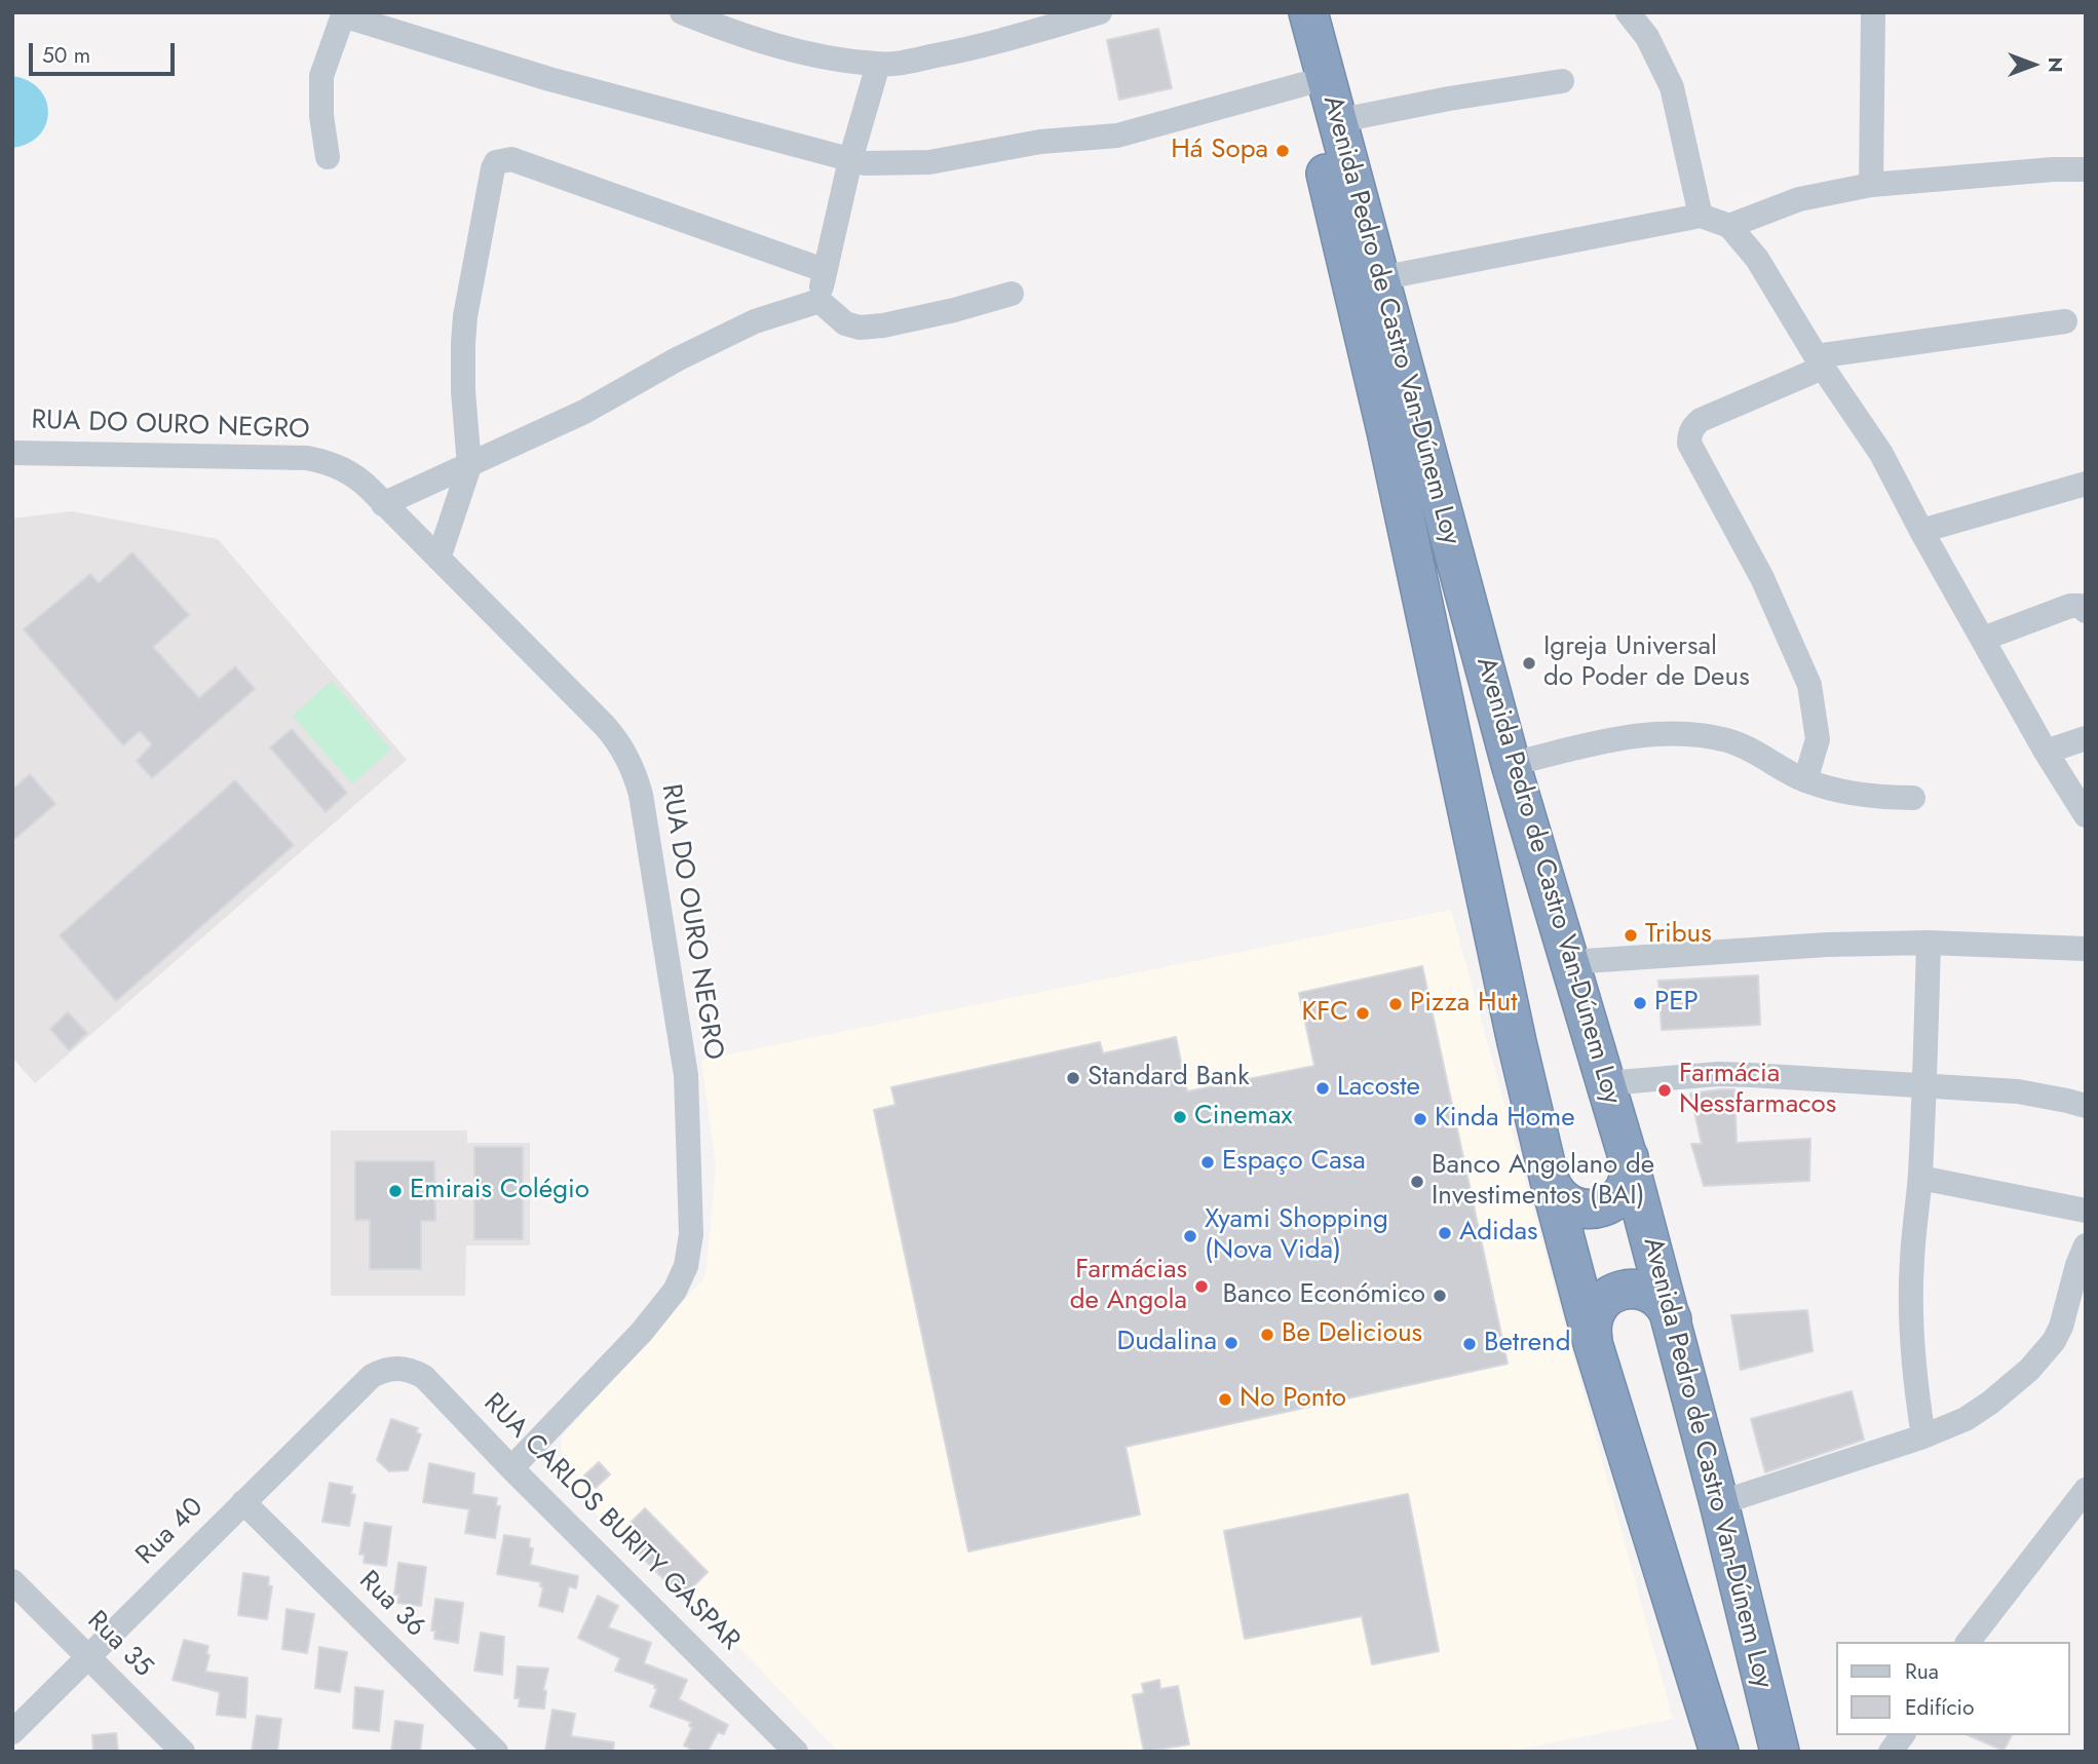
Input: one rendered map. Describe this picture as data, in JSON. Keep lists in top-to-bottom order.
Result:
{
  "streets": {
    "highway": ["Avenida Pedro de Castro Van-Dúnem Loy"],
    "street": [
      "RUA DO OURO NEGRO",
      "RUA CARLOS BURITY GASPAR",
      "Rua 40",
      "Rua 36",
      "Rua 35"
    ]
  },
  "crossings": [
    ["RUA DO OURO NEGRO", "RUA CARLOS BURITY GASPAR"],
    ["RUA CARLOS BURITY GASPAR", "Rua 40"],
    ["Rua 40", "Rua 36"],
    ["Rua 40", "Rua 35"]
  ],
  "places": [
    "Há Sopa",
    "Igreja Universal do Poder de Deus",
    "Tribus",
    "PEP",
    "Pizza Hut",
    "KFC",
    "Standard Bank",
    "Lacoste",
    "Farmácia Nessfarmacos",
    "Cinemax",
    "Kinda Home",
    "Espaço Casa",
    "Banco Angolano de Investimentos (BAI)",
    "Emirais Colégio",
    "Adidas",
    "Xyami Shopping (Nova Vida)",
    "Farmácias de Angola",
    "Banco Económico",
    "Be Delicious",
    "Dudalina",
    "Betrend",
    "No Ponto"
  ],
  "legend": ["Rua", "Edifício"],
  "scale_bar": "50 m",
  "north": "right"
}
